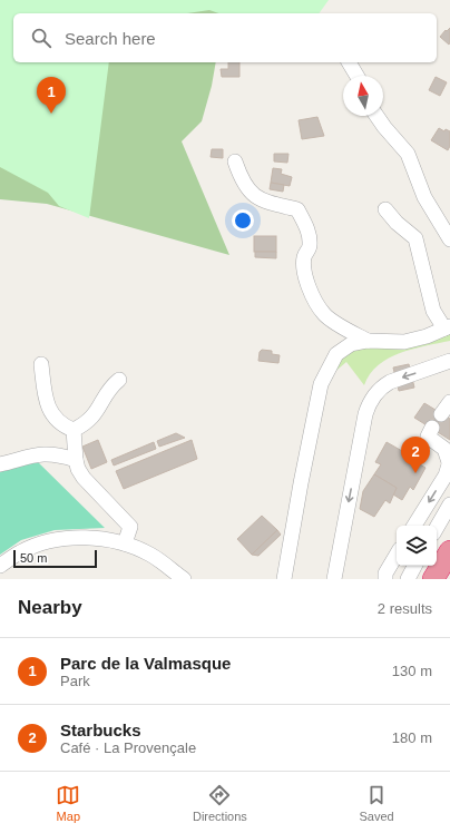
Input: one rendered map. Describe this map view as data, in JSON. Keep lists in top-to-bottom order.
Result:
{
  "scale_bar": "50 m",
  "north": "top",
  "page": {
    "search": "Search here",
    "pins": ["1", "2"],
    "scale": "50 m",
    "heading": ["Nearby", "2 results"],
    "list": [
      {
        "mark": "1",
        "name": "Parc de la Valmasque",
        "note": "Park",
        "value": "130 m"
      },
      {
        "mark": "2",
        "name": "Starbucks",
        "note": "Café · La Provençale",
        "value": "180 m"
      }
    ],
    "nav": ["Map", "Directions", "Saved"]
  }
}
